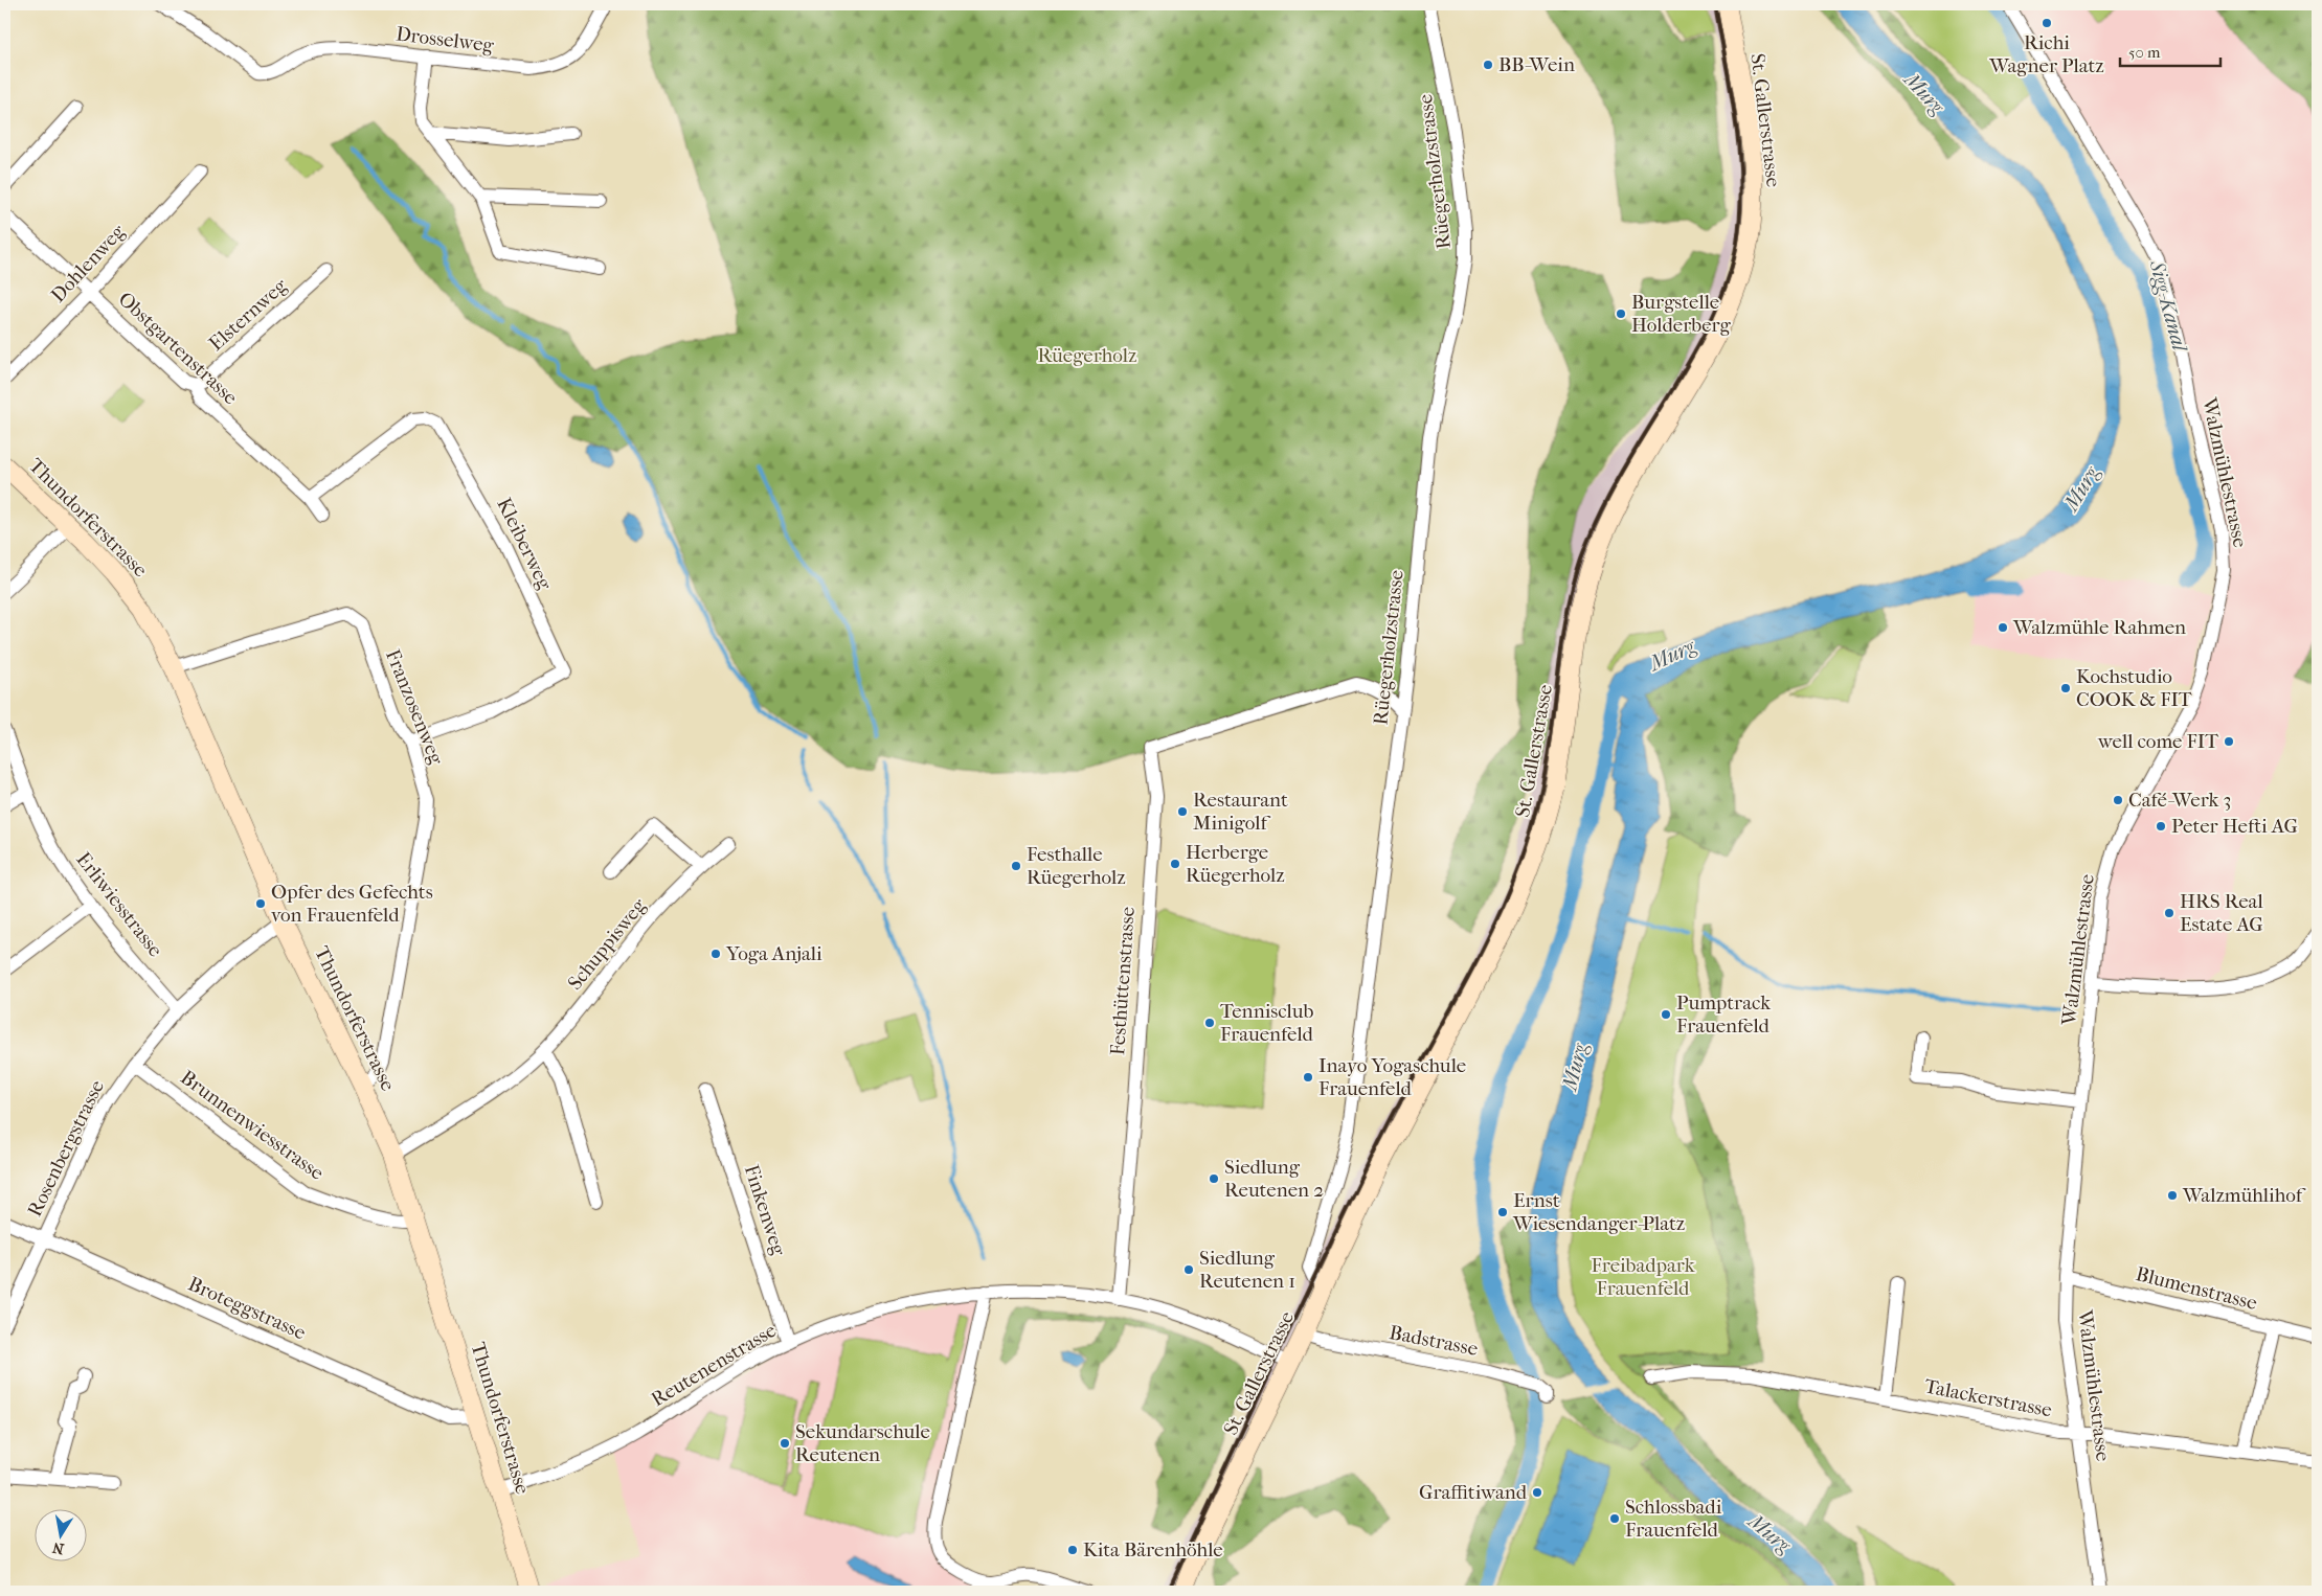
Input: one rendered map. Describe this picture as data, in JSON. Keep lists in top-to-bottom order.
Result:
{
  "streets": {
    "main road": ["St. Gallerstrasse", "Thundorferstrasse"],
    "street": [
      "Drosselweg",
      "Rüegerholzstrasse",
      "Dohlenweg",
      "Elsternweg",
      "Obstgartenstrasse",
      "Walzmühlestrasse",
      "Kleiberweg",
      "Franzosenweg",
      "Erliwiesstrasse",
      "Schuppisweg",
      "Festhüttenstrasse",
      "Brunnenwiesstrasse",
      "Rosenbergstrasse",
      "Finkenweg",
      "Blumenstrasse",
      "Broteggstrasse",
      "Badstrasse",
      "Reutenenstrasse",
      "Talackerstrasse"
    ]
  },
  "crossings": [
    ["St. Gallerstrasse", "Rüegerholzstrasse"],
    ["St. Gallerstrasse", "Badstrasse"],
    ["St. Gallerstrasse", "Reutenenstrasse"],
    ["Rüegerholzstrasse", "Festhüttenstrasse"],
    ["Dohlenweg", "Obstgartenstrasse"],
    ["Elsternweg", "Obstgartenstrasse"],
    ["Obstgartenstrasse", "Kleiberweg"],
    ["Walzmühlestrasse", "Blumenstrasse"],
    ["Walzmühlestrasse", "Talackerstrasse"],
    ["Thundorferstrasse", "Franzosenweg"],
    ["Thundorferstrasse", "Schuppisweg"],
    ["Thundorferstrasse", "Brunnenwiesstrasse"],
    ["Thundorferstrasse", "Rosenbergstrasse"],
    ["Thundorferstrasse", "Broteggstrasse"],
    ["Thundorferstrasse", "Reutenenstrasse"],
    ["Kleiberweg", "Franzosenweg"],
    ["Erliwiesstrasse", "Rosenbergstrasse"],
    ["Festhüttenstrasse", "Reutenenstrasse"],
    ["Brunnenwiesstrasse", "Rosenbergstrasse"],
    ["Rosenbergstrasse", "Broteggstrasse"],
    ["Finkenweg", "Reutenenstrasse"]
  ],
  "water": ["Murg", "Sigg-Kanal"],
  "parks": ["Rüegerholz", "Freibadpark Frauenfeld"],
  "places": [
    "Richi Wagner Platz",
    "BB-Wein",
    "Burgstelle Holderberg",
    "Walzmühle Rahmen",
    "Kochstudio COOK & FIT",
    "well come FIT",
    "Café-Werk 3",
    "Restaurant Minigolf",
    "Peter Hefti AG",
    "Herberge Rüegerholz",
    "Festhalle Rüegerholz",
    "Opfer des Gefechts von Frauenfeld",
    "HRS Real Estate AG",
    "Yoga Anjali",
    "Pumptrack Frauenfeld",
    "Tennisclub Frauenfeld",
    "Inayo Yogaschule Frauenfeld",
    "Siedlung Reutenen 2",
    "Walzmühlihof",
    "Ernst Wiesendanger-Platz",
    "Siedlung Reutenen 1",
    "Sekundarschule Reutenen",
    "Graffitiwand",
    "Schlossbadi Frauenfeld",
    "Kita Bärenhöhle"
  ],
  "scale_bar": "50 m",
  "north": "bottom"
}
